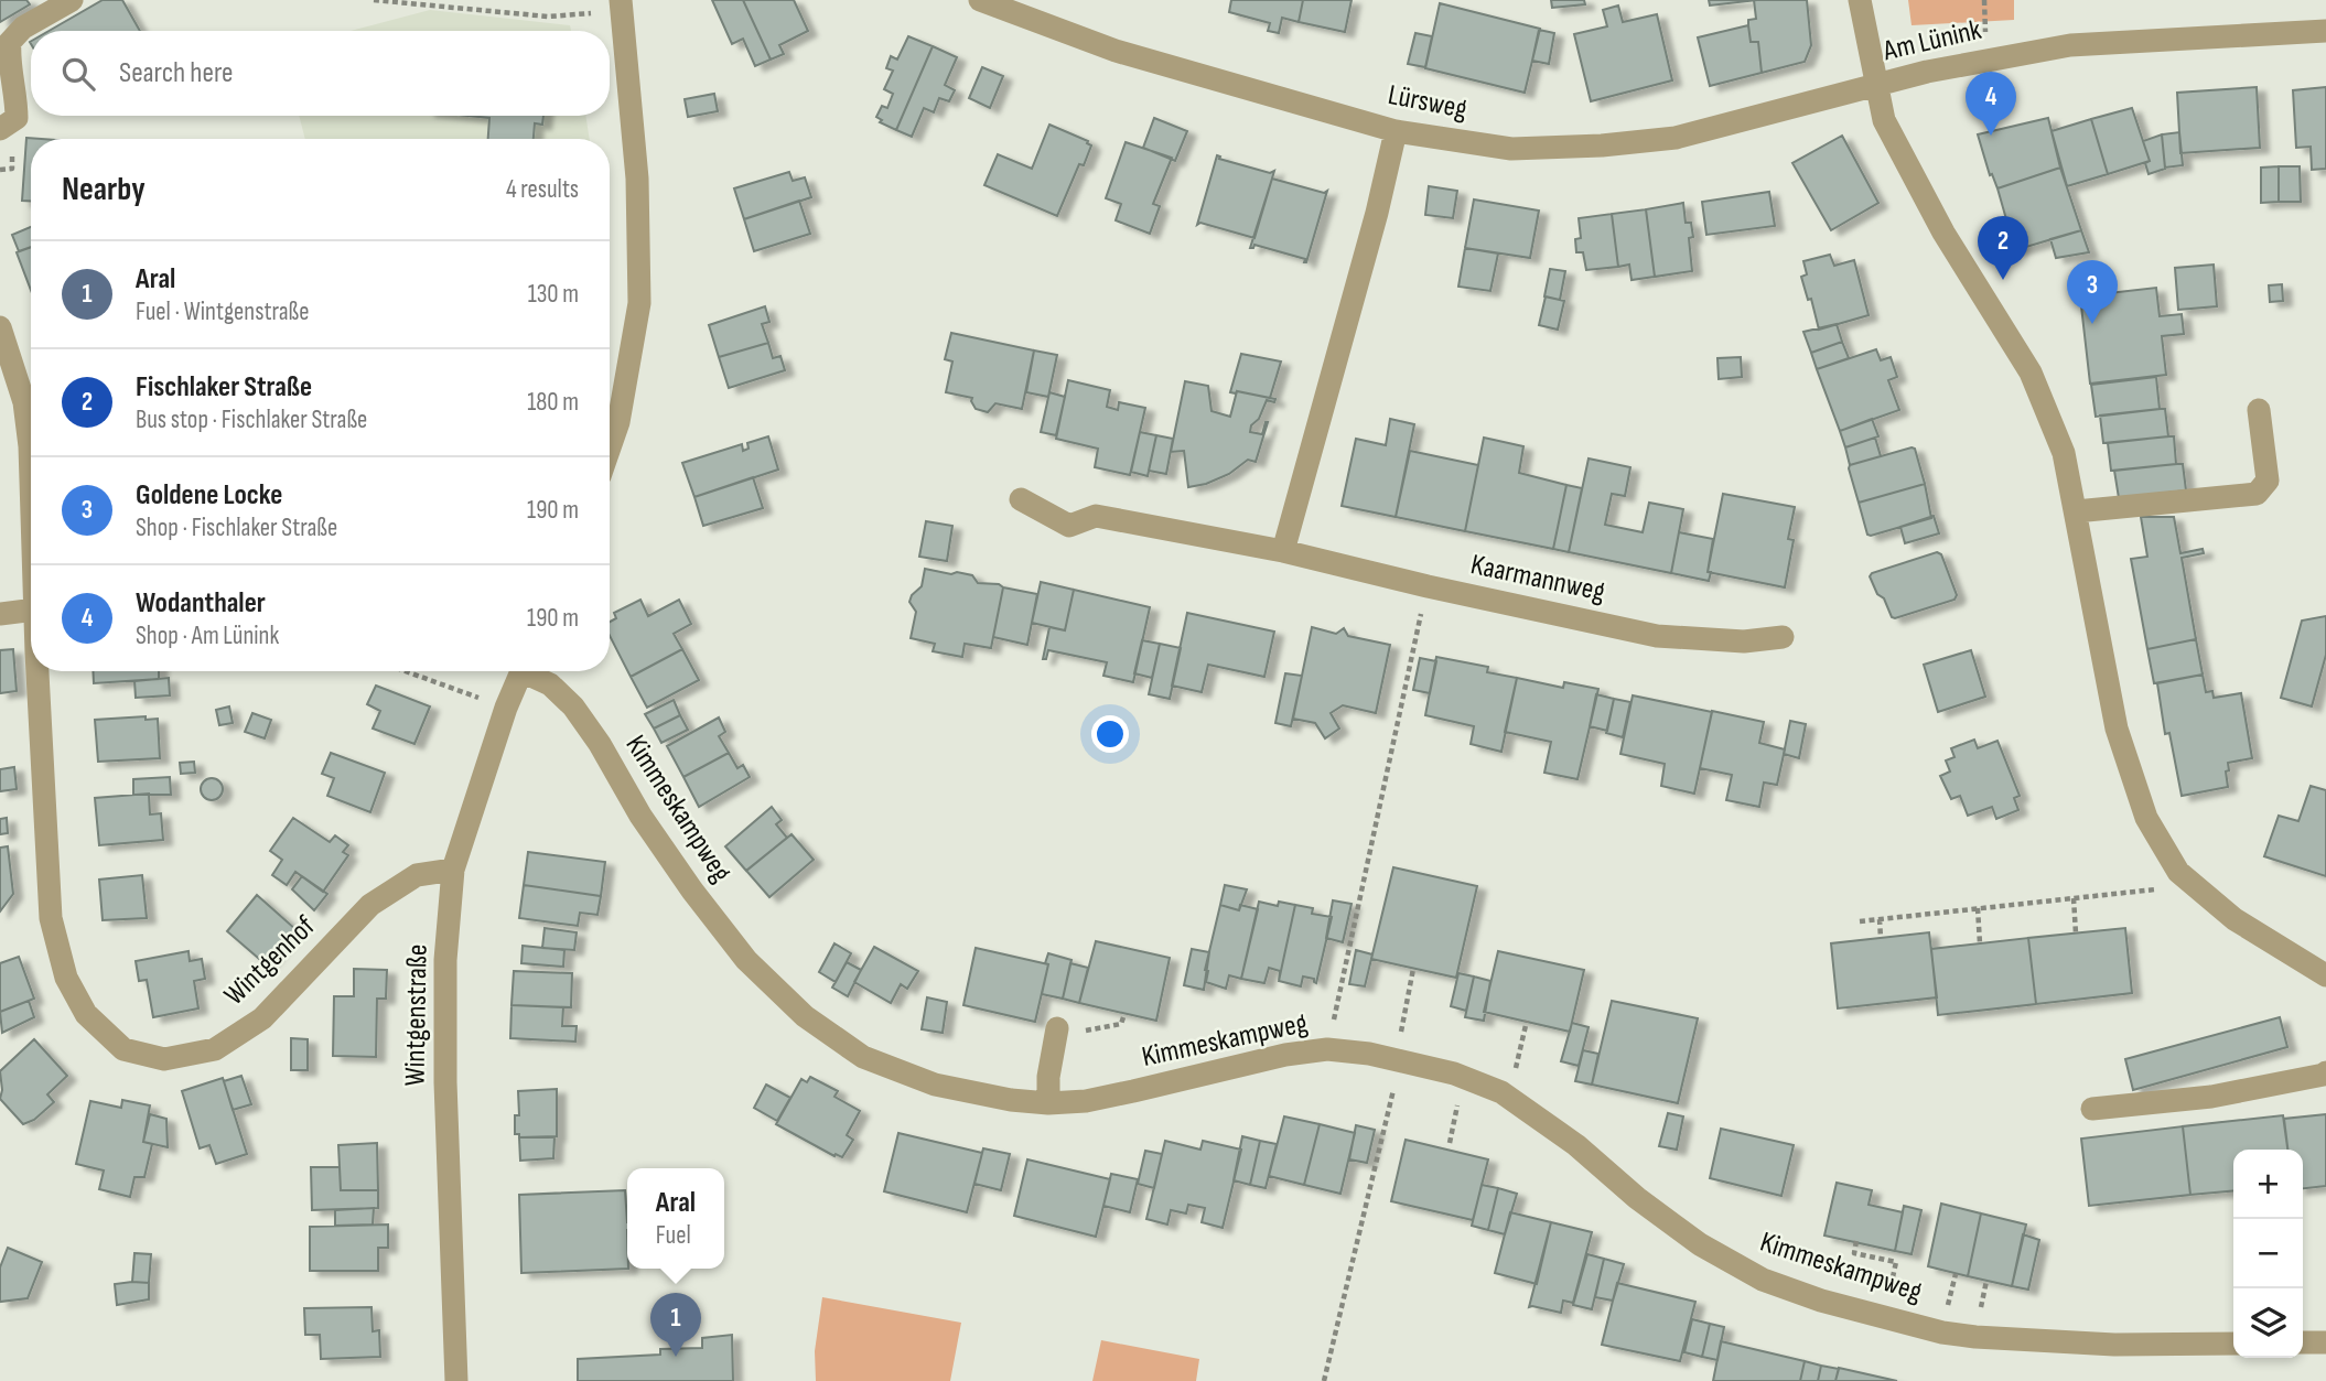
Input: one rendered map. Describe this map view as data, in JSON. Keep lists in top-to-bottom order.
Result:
{
  "streets": {
    "street": [
      "Am Lünink",
      "Lürsweg",
      "Kaarmannweg",
      "Kimmeskampweg",
      "Wintgenhof",
      "Wintgenstraße"
    ]
  },
  "crossings": [
    ["Am Lünink", "Lürsweg"],
    ["Wintgenhof", "Wintgenstraße"]
  ],
  "page": {
    "search": "Search here",
    "pins": [
      "4",
      "2",
      "3",
      "1"
    ],
    "heading": ["Nearby", "4 results"],
    "list": [
      {
        "mark": "1",
        "name": "Aral",
        "note": "Fuel · Wintgenstraße",
        "value": "130 m"
      },
      {
        "mark": "2",
        "name": "Fischlaker Straße",
        "note": "Bus stop · Fischlaker Straße",
        "value": "180 m"
      },
      {
        "mark": "3",
        "name": "Goldene Locke",
        "note": "Shop · Fischlaker Straße",
        "value": "190 m"
      },
      {
        "mark": "4",
        "name": "Wodanthaler",
        "note": "Shop · Am Lünink",
        "value": "190 m"
      }
    ],
    "map_buttons": ["+", "−"],
    "popup": ["Aral", "Fuel"]
  }
}
